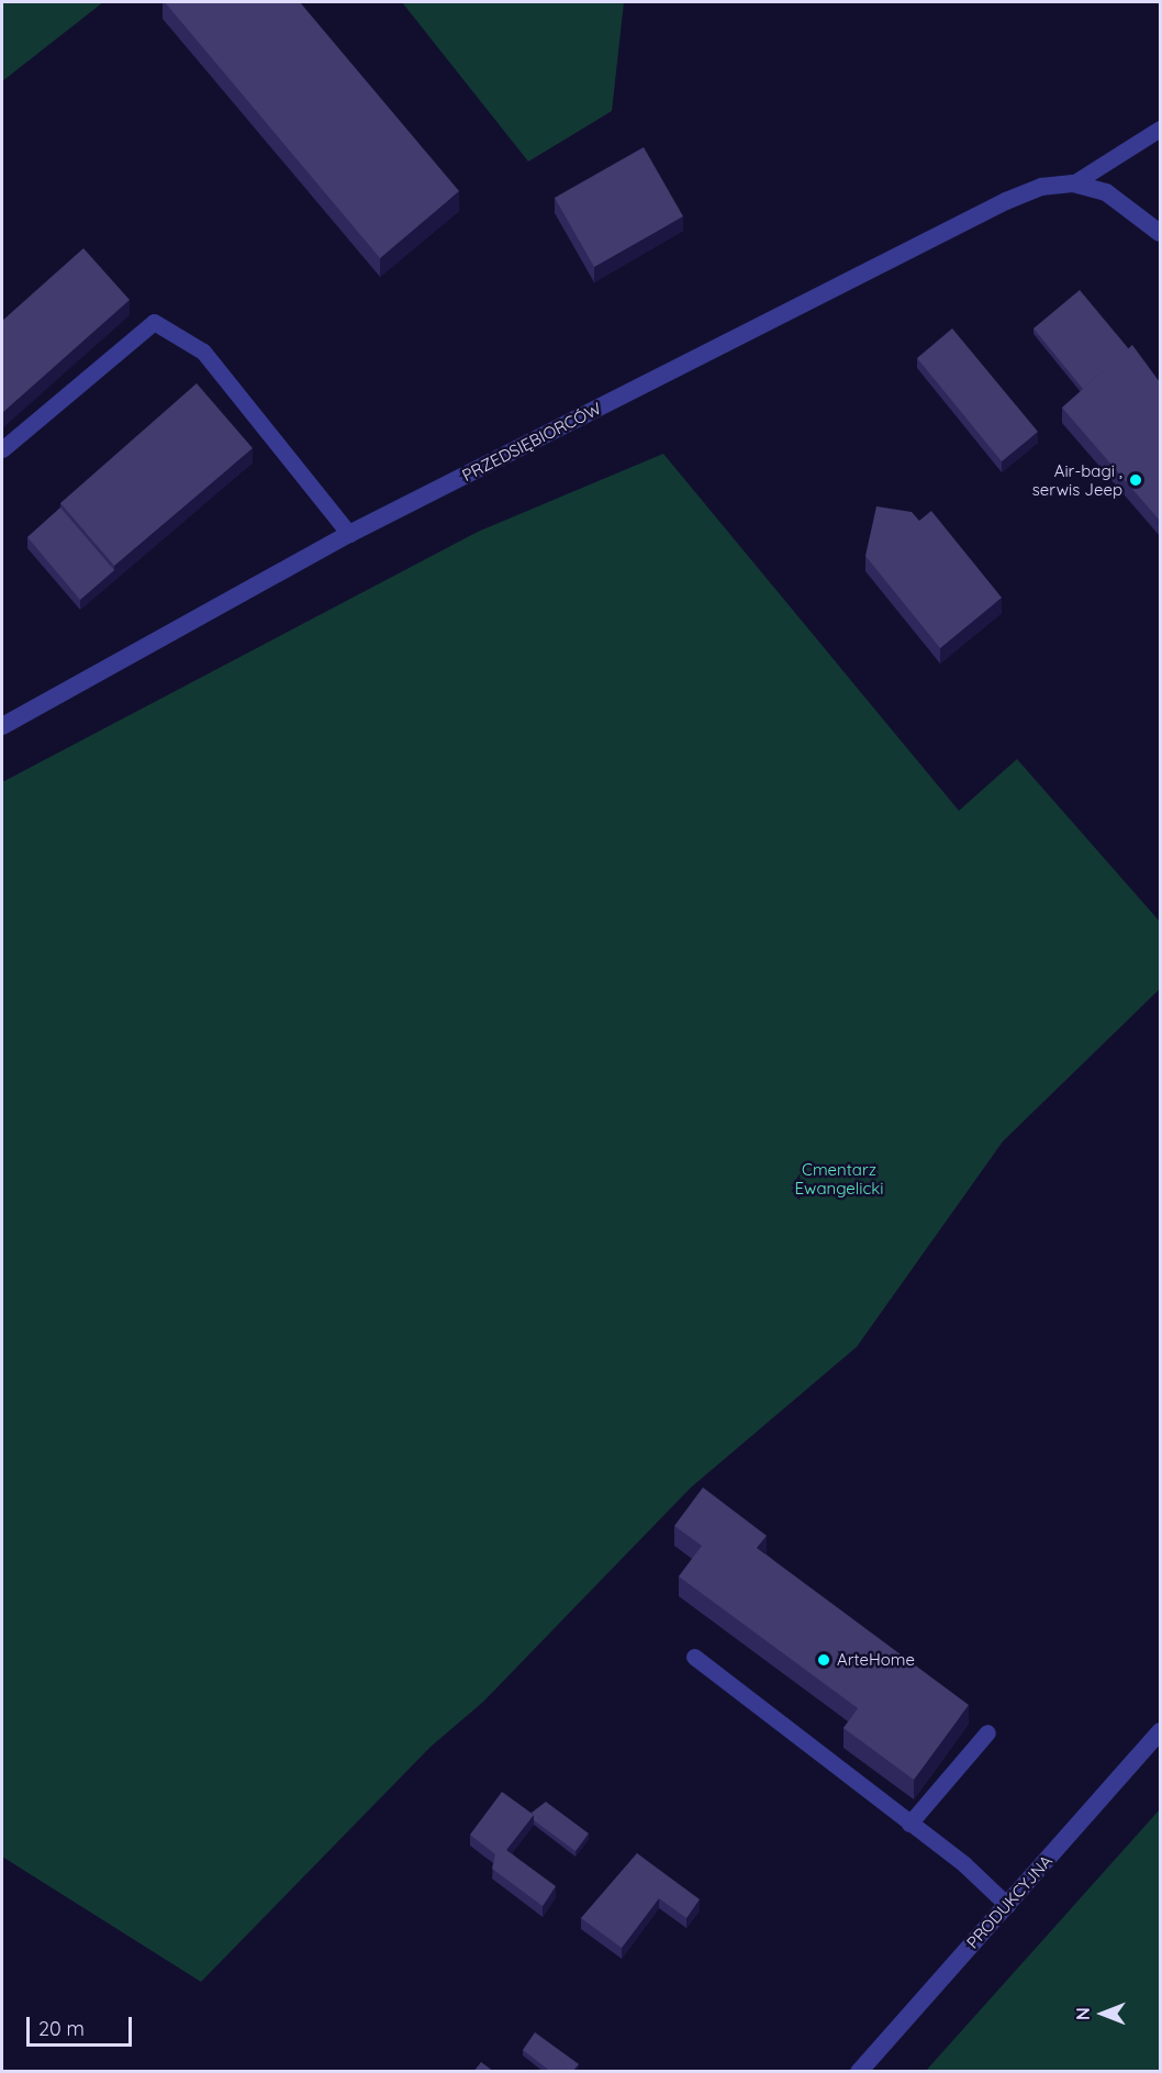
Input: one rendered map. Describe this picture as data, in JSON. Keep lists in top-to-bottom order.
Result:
{
  "streets": {
    "street": ["PRZEDSIĘBIORCÓW", "PRODUKCYJNA"]
  },
  "parks": ["Cmentarz Ewangelicki"],
  "places": ["Air-bagi , serwis Jeep", "ArteHome"],
  "scale_bar": "20 m",
  "north": "left"
}
